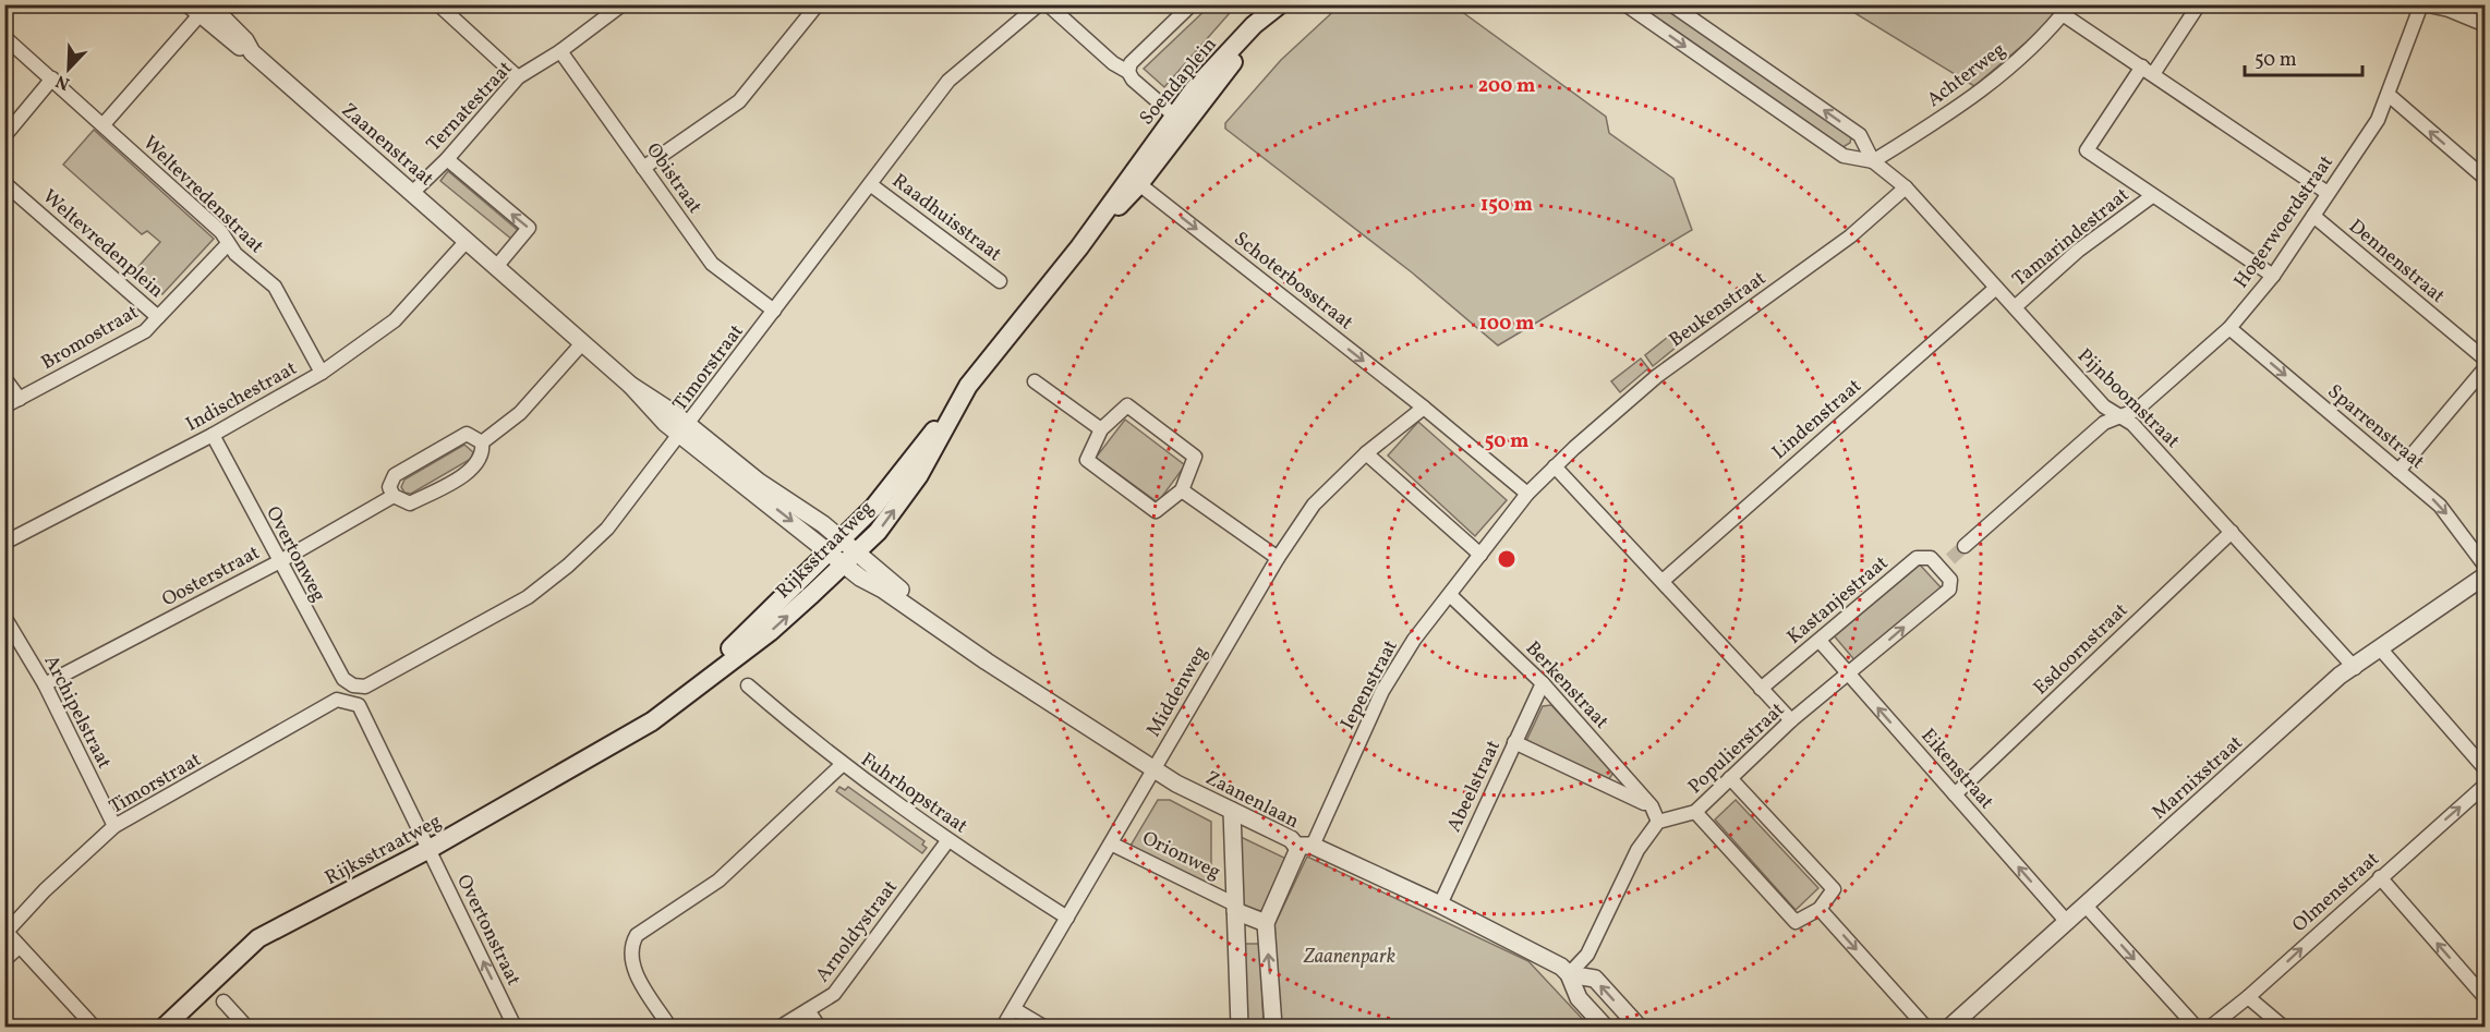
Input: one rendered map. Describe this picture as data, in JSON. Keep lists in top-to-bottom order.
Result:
{
  "streets": {
    "main road": ["Soendaplein", "Rijksstraatweg"],
    "street": [
      "Achterweg",
      "Ternatestraat",
      "Zaanenstraat",
      "Obistraat",
      "Weltevredenstraat",
      "Raadhuisstraat",
      "Hogerwoerdstraat",
      "Tamarindestraat",
      "Weltevredenplein",
      "Dennenstraat",
      "Schoterbosstraat",
      "Beukenstraat",
      "Bromostraat",
      "Timorstraat",
      "Indischestraat",
      "Pijnboomstraat",
      "Lindenstraat",
      "Sparrenstraat",
      "Overtonweg",
      "Oosterstraat",
      "Kastanjestraat",
      "Esdoornstraat",
      "Iepenstraat",
      "Berkenstraat",
      "Middenweg",
      "Archipelstraat",
      "Populierstraat",
      "Eikenstraat",
      "Marnixstraat",
      "Abeelstraat",
      "Fuhrhopstraat",
      "Zaanenlaan",
      "Orionweg",
      "Olmenstraat",
      "Overtonstraat",
      "Arnoldystraat"
    ]
  },
  "crossings": [
    ["Achterweg", "Pijnboomstraat"],
    ["Soendaplein", "Schoterbosstraat"],
    ["Soendaplein", "Rijksstraatweg"],
    ["Ternatestraat", "Zaanenstraat"],
    ["Ternatestraat", "Obistraat"],
    ["Zaanenstraat", "Timorstraat"],
    ["Zaanenstraat", "Indischestraat"],
    ["Zaanenstraat", "Rijksstraatweg"],
    ["Zaanenstraat", "Zaanenlaan"],
    ["Obistraat", "Timorstraat"],
    ["Weltevredenstraat", "Weltevredenplein"],
    ["Weltevredenstraat", "Indischestraat"],
    ["Raadhuisstraat", "Timorstraat"],
    ["Hogerwoerdstraat", "Dennenstraat"],
    ["Hogerwoerdstraat", "Pijnboomstraat"],
    ["Hogerwoerdstraat", "Sparrenstraat"],
    ["Tamarindestraat", "Pijnboomstraat"],
    ["Weltevredenplein", "Bromostraat"],
    ["Schoterbosstraat", "Beukenstraat"],
    ["Schoterbosstraat", "Rijksstraatweg"],
    ["Schoterbosstraat", "Iepenstraat"],
    ["Schoterbosstraat", "Middenweg"],
    ["Beukenstraat", "Pijnboomstraat"],
    ["Beukenstraat", "Iepenstraat"],
    ["Timorstraat", "Rijksstraatweg"],
    ["Timorstraat", "Overtonweg"],
    ["Timorstraat", "Archipelstraat"],
    ["Timorstraat", "Overtonstraat"],
    ["Indischestraat", "Overtonweg"],
    ["Pijnboomstraat", "Lindenstraat"],
    ["Pijnboomstraat", "Esdoornstraat"],
    ["Pijnboomstraat", "Marnixstraat"],
    ["Rijksstraatweg", "Zaanenlaan"],
    ["Rijksstraatweg", "Overtonstraat"],
    ["Overtonweg", "Oosterstraat"],
    ["Oosterstraat", "Archipelstraat"],
    ["Kastanjestraat", "Populierstraat"],
    ["Kastanjestraat", "Eikenstraat"],
    ["Esdoornstraat", "Eikenstraat"],
    ["Iepenstraat", "Berkenstraat"],
    ["Iepenstraat", "Zaanenlaan"],
    ["Berkenstraat", "Populierstraat"],
    ["Berkenstraat", "Abeelstraat"],
    ["Middenweg", "Fuhrhopstraat"],
    ["Middenweg", "Zaanenlaan"],
    ["Middenweg", "Orionweg"],
    ["Populierstraat", "Eikenstraat"],
    ["Eikenstraat", "Marnixstraat"],
    ["Abeelstraat", "Zaanenlaan"],
    ["Fuhrhopstraat", "Arnoldystraat"],
    ["Zaanenlaan", "Orionweg"]
  ],
  "one_way": [
    "Schoterbosstraat",
    "Sparrenstraat",
    "Eikenstraat",
    "Olmenstraat",
    "Overtonstraat"
  ],
  "parks": ["Zaanenpark"],
  "scale_bar": "50 m",
  "north": "bottom left",
  "rings": [
    "200 m",
    "150 m",
    "100 m",
    "50 m"
  ]
}
